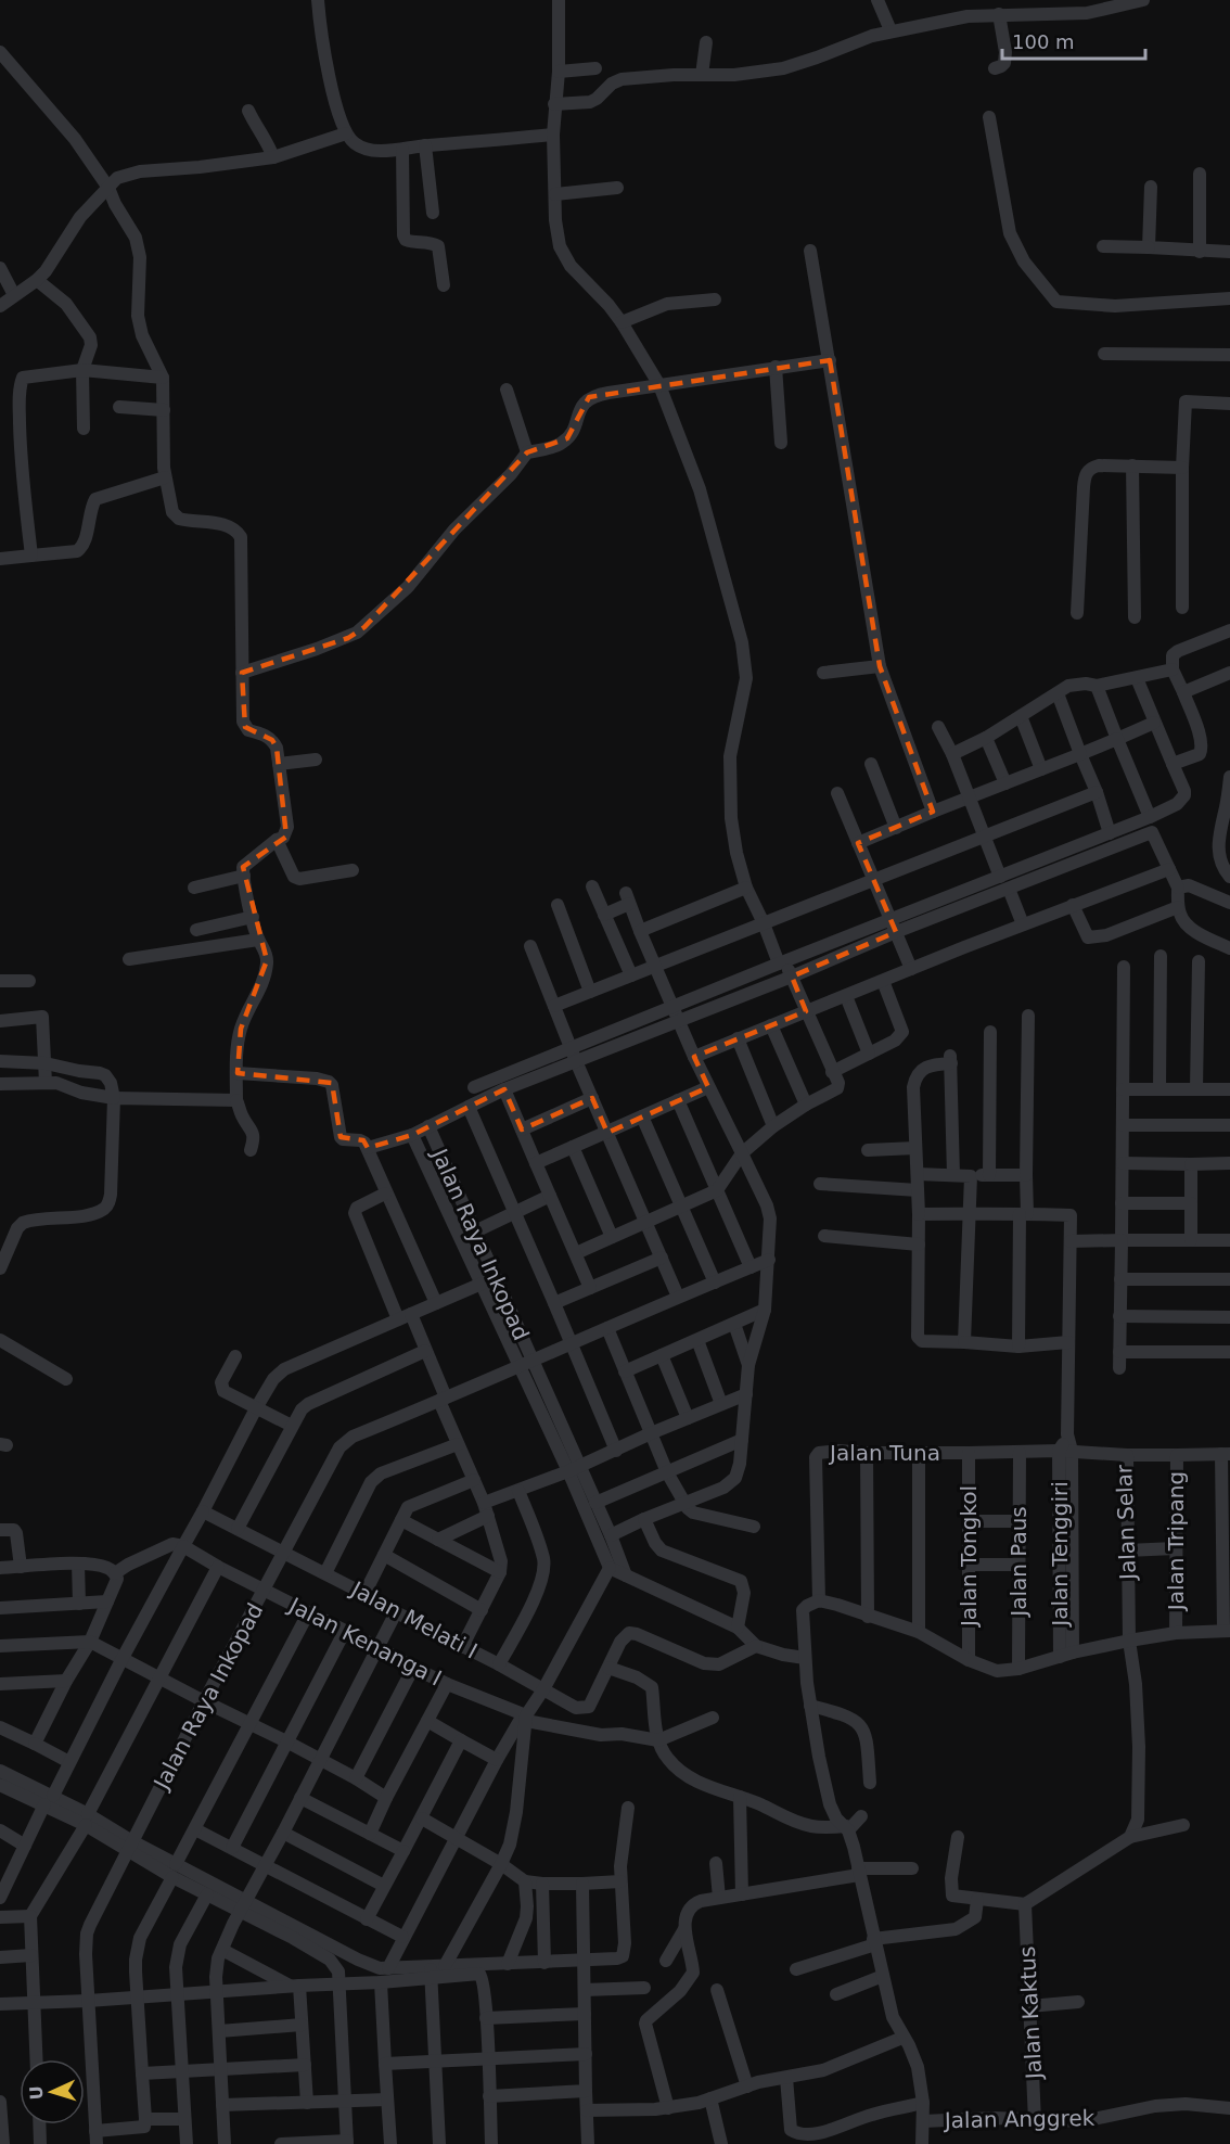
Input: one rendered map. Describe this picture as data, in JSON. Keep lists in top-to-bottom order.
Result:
{
  "streets": {
    "street": [
      "Jalan Raya Inkopad",
      "Jalan Tuna",
      "Jalan Selar",
      "Jalan Tripang",
      "Jalan Tenggiri",
      "Jalan Tongkol",
      "Jalan Paus",
      "Jalan Melati I",
      "Jalan Kenanga I",
      "Jalan Kaktus",
      "Jalan Anggrek"
    ]
  },
  "crossings": [
    ["Jalan Raya Inkopad", "Jalan Melati I"],
    ["Jalan Raya Inkopad", "Jalan Kenanga I"],
    ["Jalan Tuna", "Jalan Selar"],
    ["Jalan Tuna", "Jalan Tenggiri"],
    ["Jalan Tuna", "Jalan Tongkol"],
    ["Jalan Tuna", "Jalan Paus"],
    ["Jalan Selar", "Jalan Tenggiri"],
    ["Jalan Kaktus", "Jalan Anggrek"]
  ],
  "scale_bar": "100 m",
  "north": "left"
}
